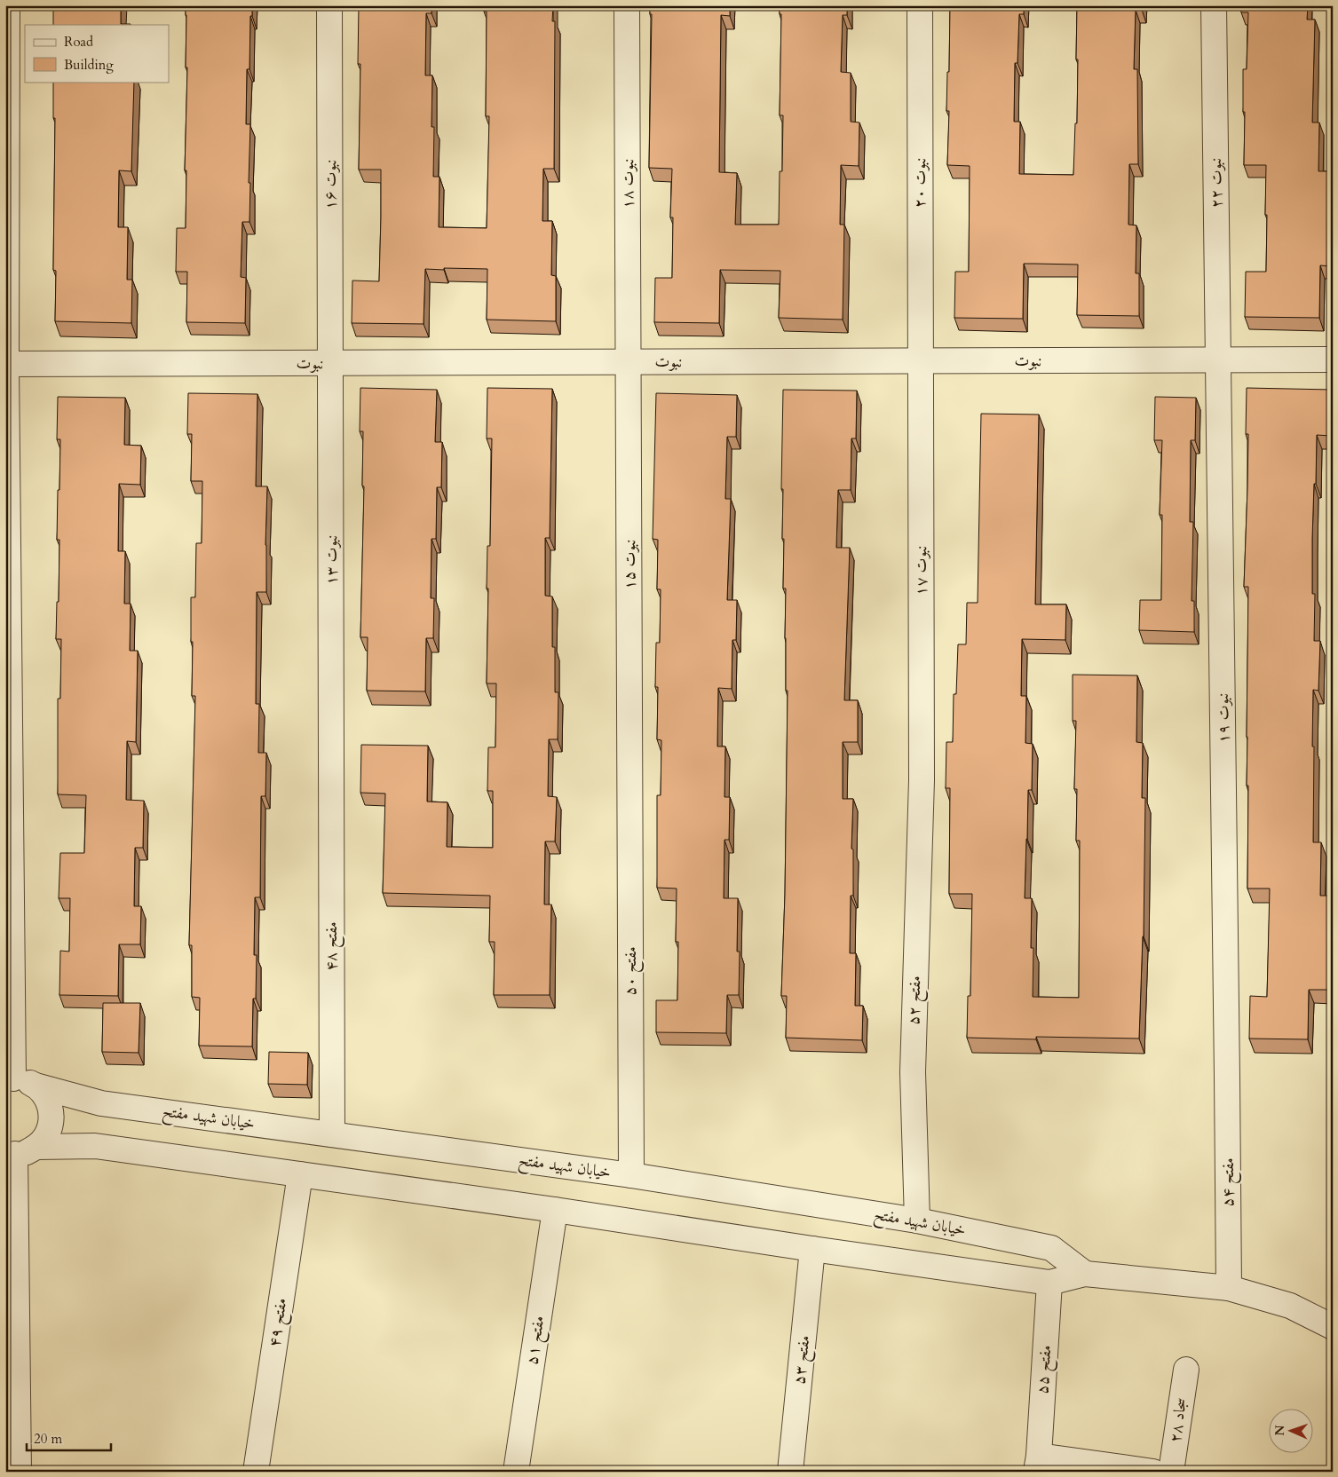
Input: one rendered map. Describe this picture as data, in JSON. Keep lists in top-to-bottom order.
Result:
{
  "streets": {
    "street": [
      "نبوت ۲۰",
      "نبوت ۲۲",
      "نبوت ۱۸",
      "نبوت ۱۶",
      "نبوت",
      "نبوت ۱۳",
      "نبوت ۱۵",
      "نبوت ۱۷",
      "نبوت ۱۹",
      "مفتح ۴۸",
      "مفتح ۵۰",
      "مفتح ۵۲",
      "خیابان شهید مفتح",
      "مفتح ۵۴",
      "مفتح ۴۹",
      "مفتح ۵۱",
      "مفتح ۵۳",
      "مفتح ۵۵",
      "سجاد ۲۸"
    ]
  },
  "crossings": [
    ["نبوت ۲۰", "نبوت"],
    ["نبوت ۲۰", "نبوت ۱۷"],
    ["نبوت ۲۲", "نبوت"],
    ["نبوت ۲۲", "نبوت ۱۹"],
    ["نبوت ۱۸", "نبوت"],
    ["نبوت ۱۸", "نبوت ۱۵"],
    ["نبوت ۱۶", "نبوت"],
    ["نبوت ۱۶", "نبوت ۱۳"],
    ["نبوت", "نبوت ۱۳"],
    ["نبوت", "نبوت ۱۵"],
    ["نبوت", "نبوت ۱۷"],
    ["نبوت", "نبوت ۱۹"],
    ["نبوت ۱۳", "مفتح ۴۸"],
    ["نبوت ۱۵", "مفتح ۵۰"],
    ["نبوت ۱۷", "مفتح ۵۲"],
    ["نبوت ۱۹", "مفتح ۵۴"],
    ["مفتح ۴۸", "خیابان شهید مفتح"],
    ["مفتح ۵۰", "خیابان شهید مفتح"],
    ["مفتح ۵۲", "خیابان شهید مفتح"]
  ],
  "legend": ["Road", "Building"],
  "scale_bar": "20 m",
  "north": "left"
}
